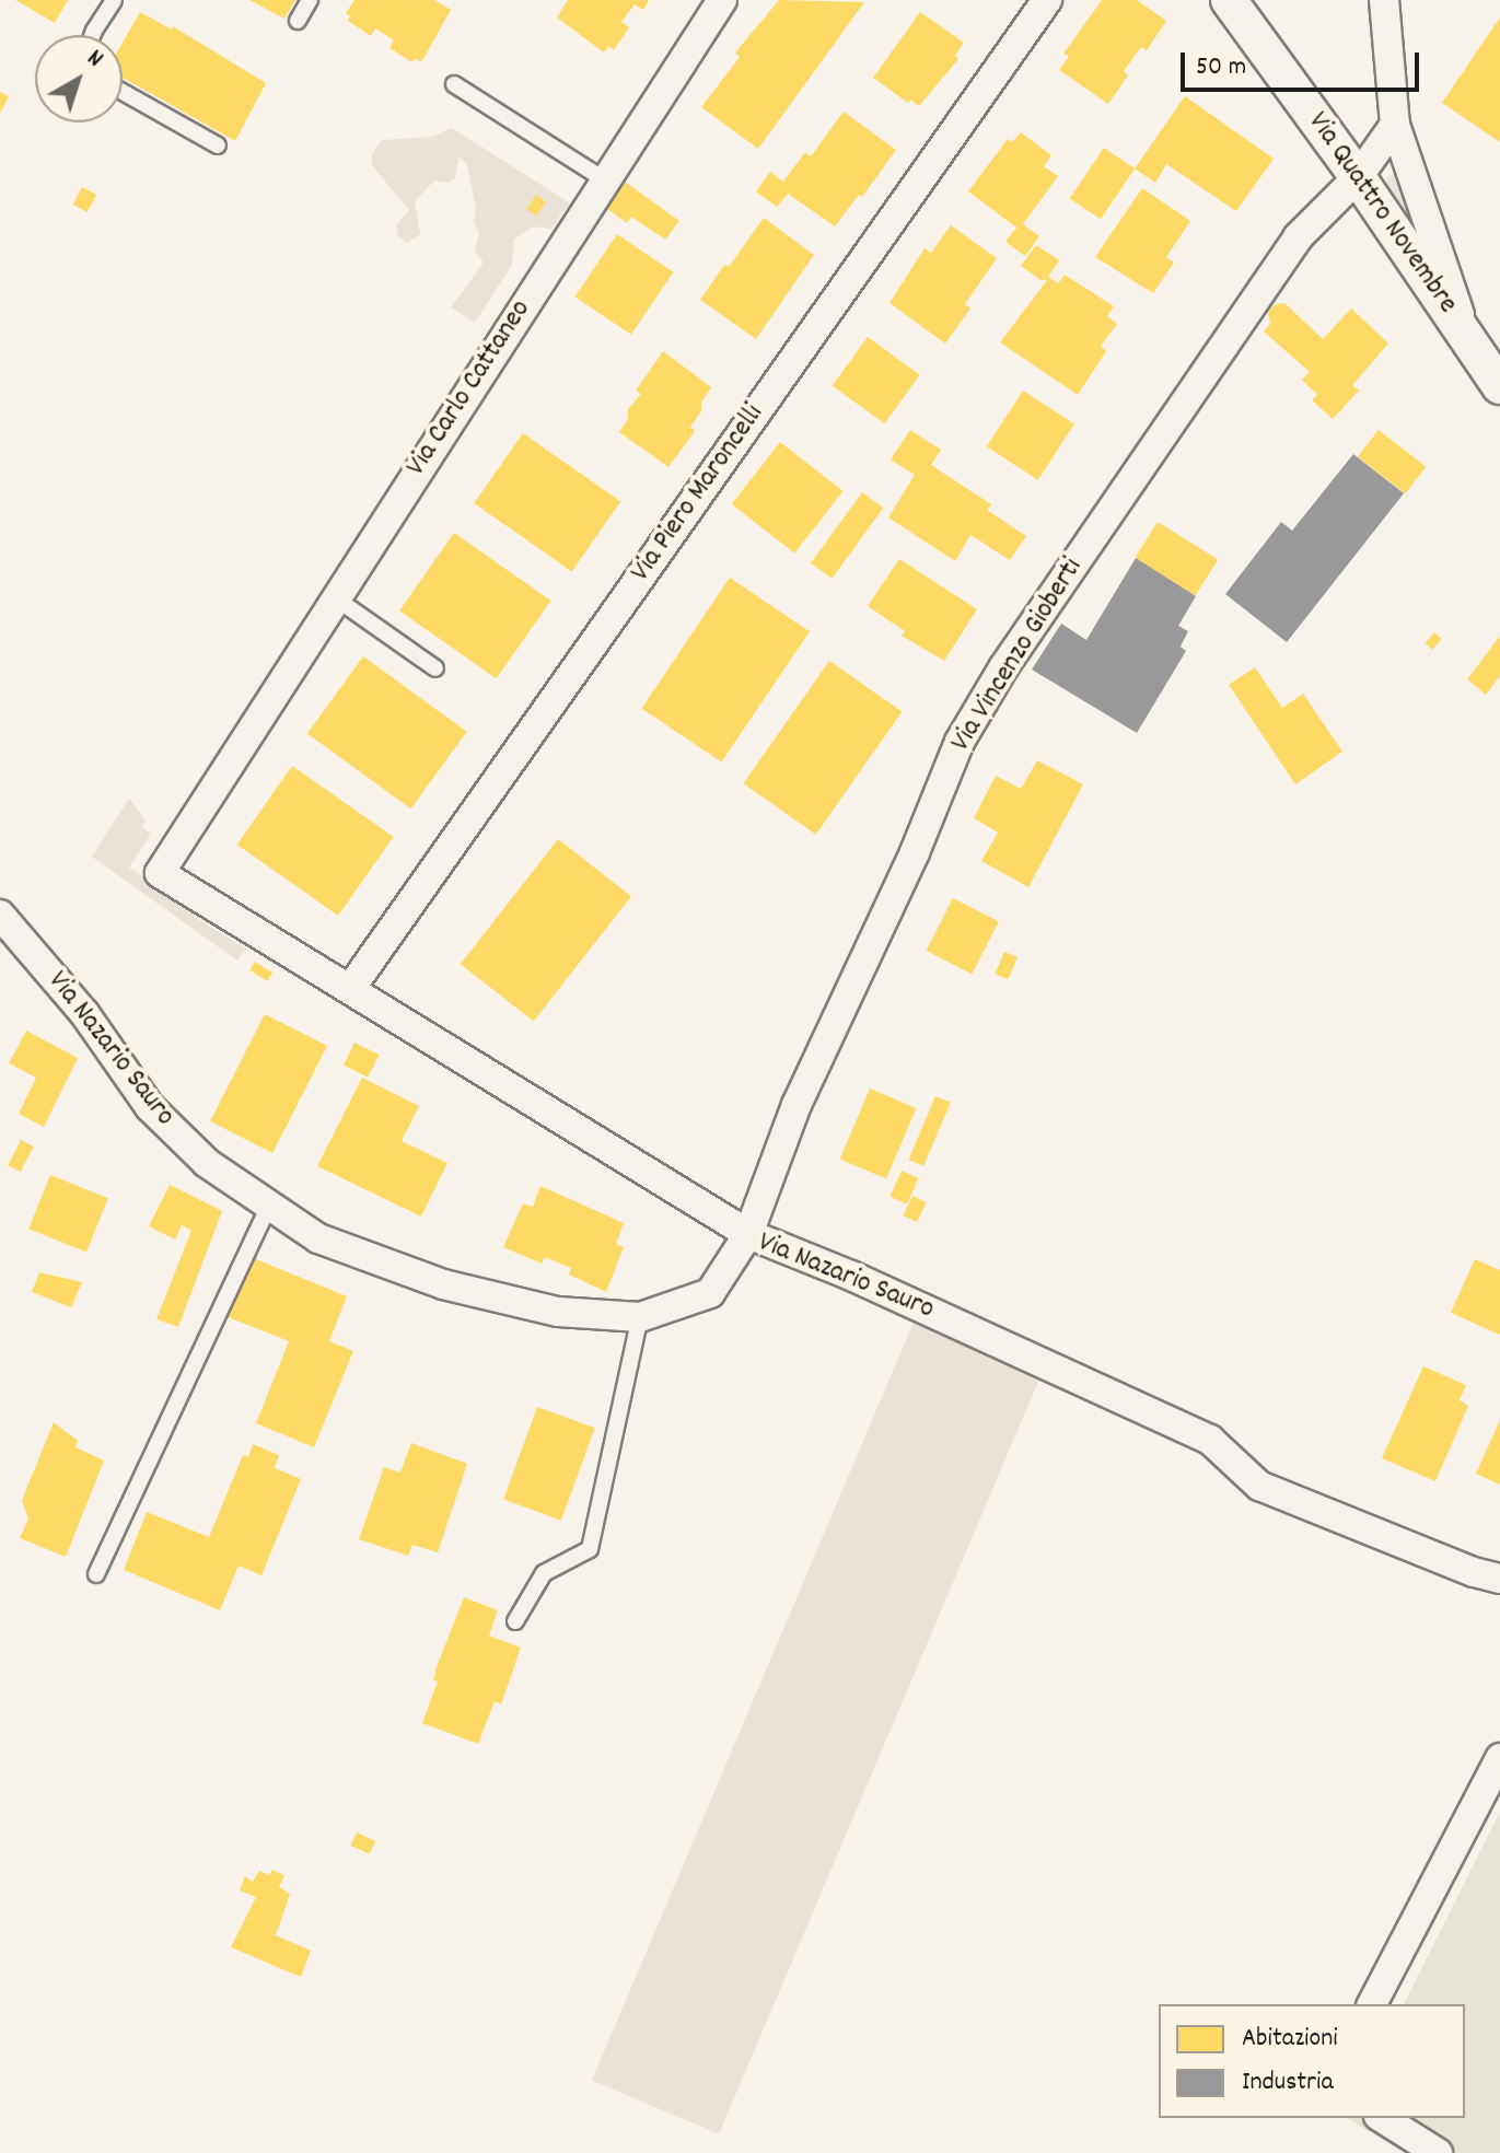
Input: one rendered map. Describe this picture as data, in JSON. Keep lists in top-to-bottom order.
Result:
{
  "streets": {
    "street": [
      "Via Quattro Novembre",
      "Via Carlo Cattaneo",
      "Via Piero Maroncelli",
      "Via Vincenzo Gioberti",
      "Via Nazario Sauro"
    ]
  },
  "crossings": [
    ["Via Quattro Novembre", "Via Vincenzo Gioberti"],
    ["Via Carlo Cattaneo", "Via Piero Maroncelli"],
    ["Via Vincenzo Gioberti", "Via Nazario Sauro"]
  ],
  "legend": ["Abitazioni", "Industria"],
  "scale_bar": "50 m",
  "north": "top right"
}
